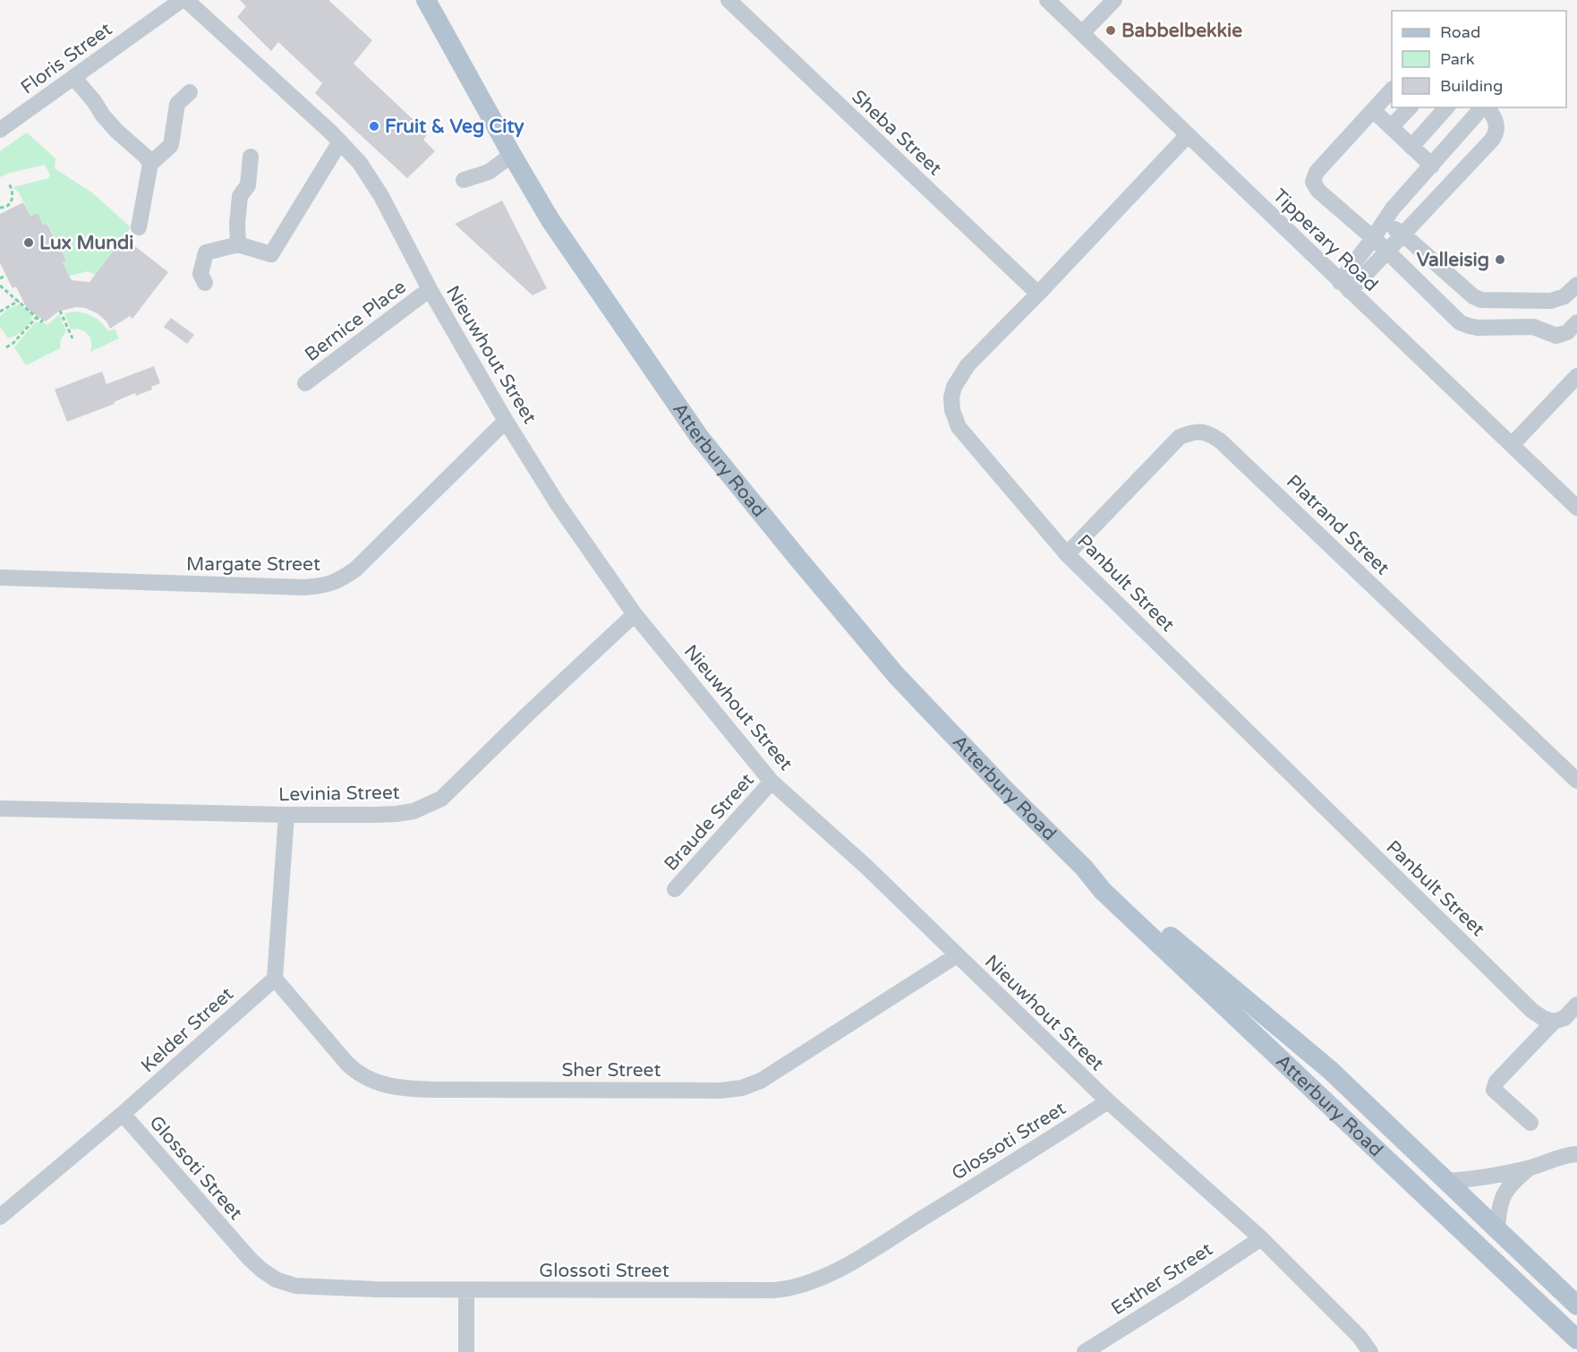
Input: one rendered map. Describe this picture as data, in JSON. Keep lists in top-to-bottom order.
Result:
{
  "streets": {
    "main road": ["Atterbury Road"],
    "street": [
      "Floris Street",
      "Sheba Street",
      "Tipperary Road",
      "Bernice Place",
      "Nieuwhout Street",
      "Platrand Street",
      "Margate Street",
      "Panbult Street",
      "Levinia Street",
      "Braude Street",
      "Kelder Street",
      "Sher Street",
      "Glossoti Street",
      "Esther Street"
    ]
  },
  "crossings": [
    ["Sheba Street", "Panbult Street"],
    ["Tipperary Road", "Panbult Street"],
    ["Bernice Place", "Nieuwhout Street"],
    ["Nieuwhout Street", "Margate Street"],
    ["Nieuwhout Street", "Levinia Street"],
    ["Nieuwhout Street", "Braude Street"],
    ["Nieuwhout Street", "Sher Street"],
    ["Nieuwhout Street", "Glossoti Street"],
    ["Nieuwhout Street", "Esther Street"],
    ["Platrand Street", "Panbult Street"],
    ["Kelder Street", "Sher Street"],
    ["Kelder Street", "Glossoti Street"]
  ],
  "places": [
    "Babbelbekkie",
    "Fruit & Veg City",
    "Lux Mundi",
    "Valleisig"
  ],
  "legend": ["Road", "Park", "Building"]
}
